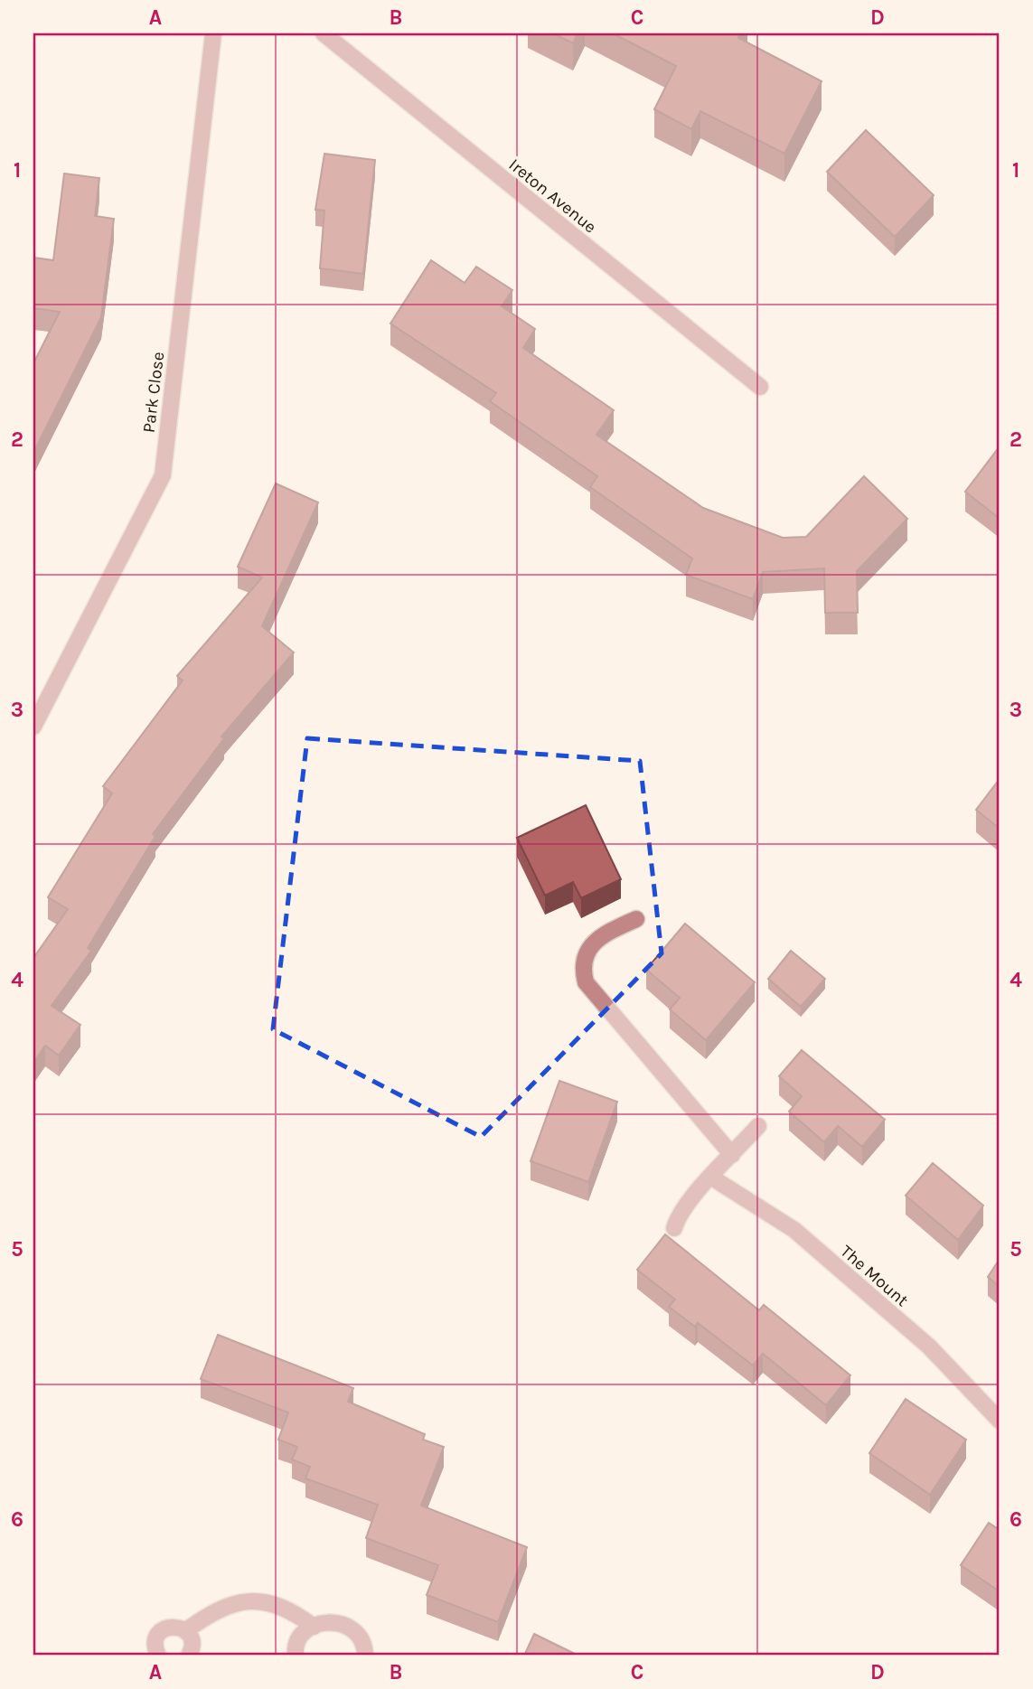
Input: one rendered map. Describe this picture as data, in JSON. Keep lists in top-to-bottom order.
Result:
{
  "streets": {
    "street": ["Ireton Avenue", "Park Close", "The Mount"]
  },
  "grid": {
    "columns": [
      "A",
      "B",
      "C",
      "D"
    ],
    "rows": [
      "1",
      "2",
      "3",
      "4",
      "5",
      "6"
    ]
  }
}
